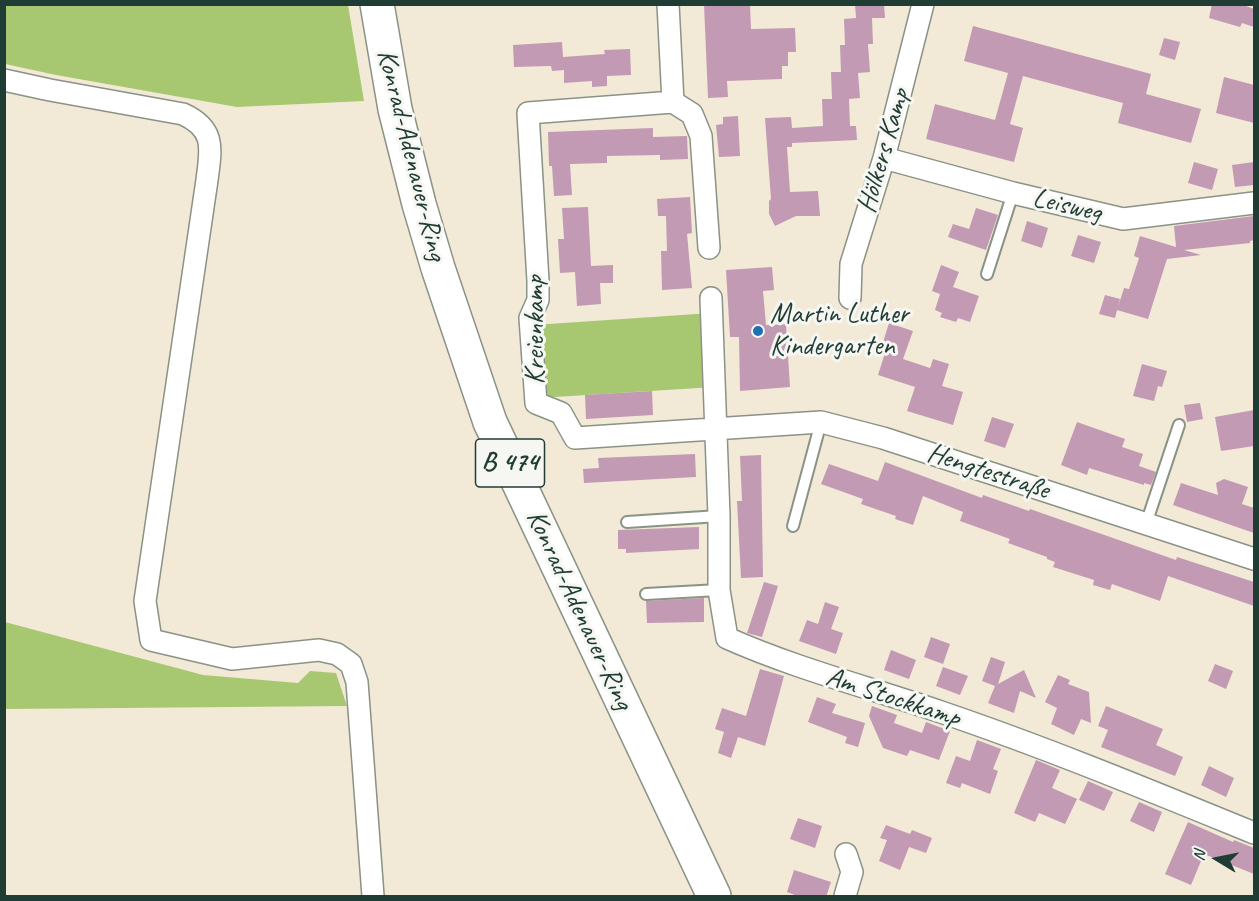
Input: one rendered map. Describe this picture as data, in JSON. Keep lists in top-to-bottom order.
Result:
{
  "streets": {
    "main road": ["Konrad-Adenauer-Ring", "B 474"],
    "street": [
      "Hölkers Kamp",
      "Leisweg",
      "Kreienkamp",
      "Hengtestraße",
      "Am Stockkamp"
    ]
  },
  "crossings": [
    ["Hölkers Kamp", "Leisweg"],
    ["Kreienkamp", "Hengtestraße"],
    ["Kreienkamp", "Am Stockkamp"],
    ["Hengtestraße", "Am Stockkamp"]
  ],
  "places": ["Martin Luther Kindergarten"],
  "north": "left"
}
